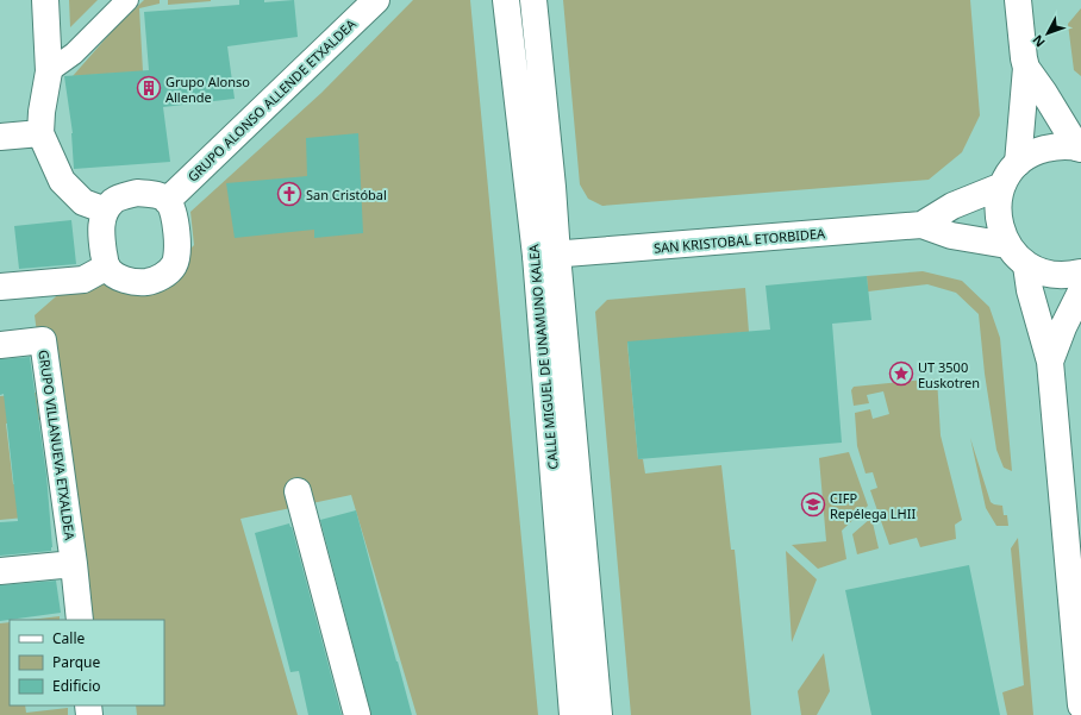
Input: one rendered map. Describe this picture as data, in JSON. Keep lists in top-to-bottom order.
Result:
{
  "streets": {
    "street": [
      "GRUPO ALONSO ALLENDE ETXALDEA",
      "SAN KRISTOBAL ETORBIDEA",
      "CALLE MIGUEL DE UNAMUNO KALEA",
      "GRUPO VILLANUEVA ETXALDEA"
    ]
  },
  "crossings": [
    ["SAN KRISTOBAL ETORBIDEA", "CALLE MIGUEL DE UNAMUNO KALEA"]
  ],
  "places": {
    "building": ["Grupo Alonso Allende"],
    "church": ["San Cristóbal"],
    "place": ["UT 3500 Euskotren"],
    "school or university": ["CIFP Repélega LHII"]
  },
  "legend": ["Calle", "Parque", "Edificio"],
  "north": "bottom left"
}
